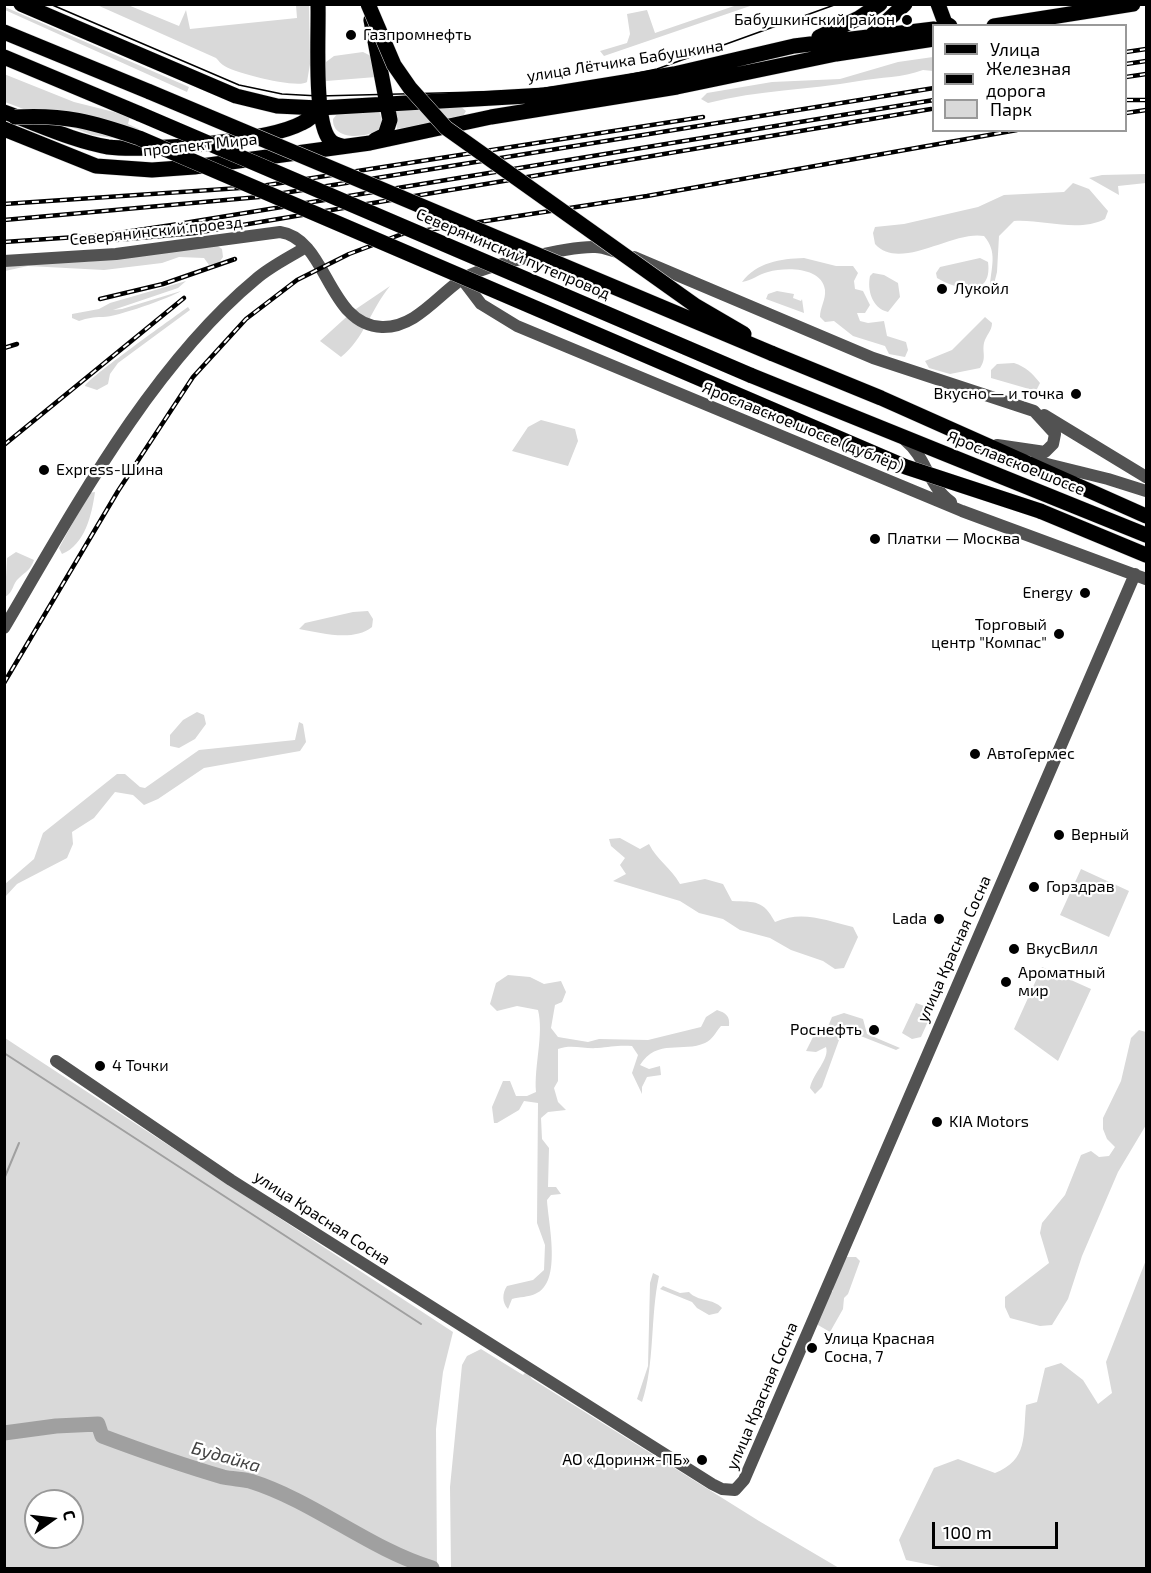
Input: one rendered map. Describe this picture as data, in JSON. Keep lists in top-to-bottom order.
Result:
{
  "streets": {
    "main road": [
      "улица Лётчика Бабушкина",
      "проспект Мира",
      "Северянинский путепровод",
      "Ярославское шоссе"
    ],
    "street": ["Северянинский проезд", "Ярославское шоссе (дублёр)", "улица Красная Сосна"]
  },
  "crossings": [
    ["улица Лётчика Бабушкина", "проспект Мира"],
    ["Северянинский путепровод", "Ярославское шоссе"],
    ["Ярославское шоссе (дублёр)", "улица Красная Сосна"]
  ],
  "water": ["Будайка"],
  "places": [
    "Бабушкинский район",
    "Газпромнефть",
    "Лукойл",
    "Вкусно — и точка",
    "Express-Шина",
    "Платки — Москва",
    "Energy",
    "Торговый центр \"Компас\"",
    "АвтоГермес",
    "Верный",
    "Горздрав",
    "Lada",
    "ВкусВилл",
    "Ароматный мир",
    "Роснефть",
    "4 Точки",
    "KIA Motors",
    "Улица Красная Сосна, 7",
    "АО «Доринж-ПБ»"
  ],
  "legend": ["Улица", "Железная дорога", "Парк"],
  "scale_bar": "100 m",
  "north": "right"
}
